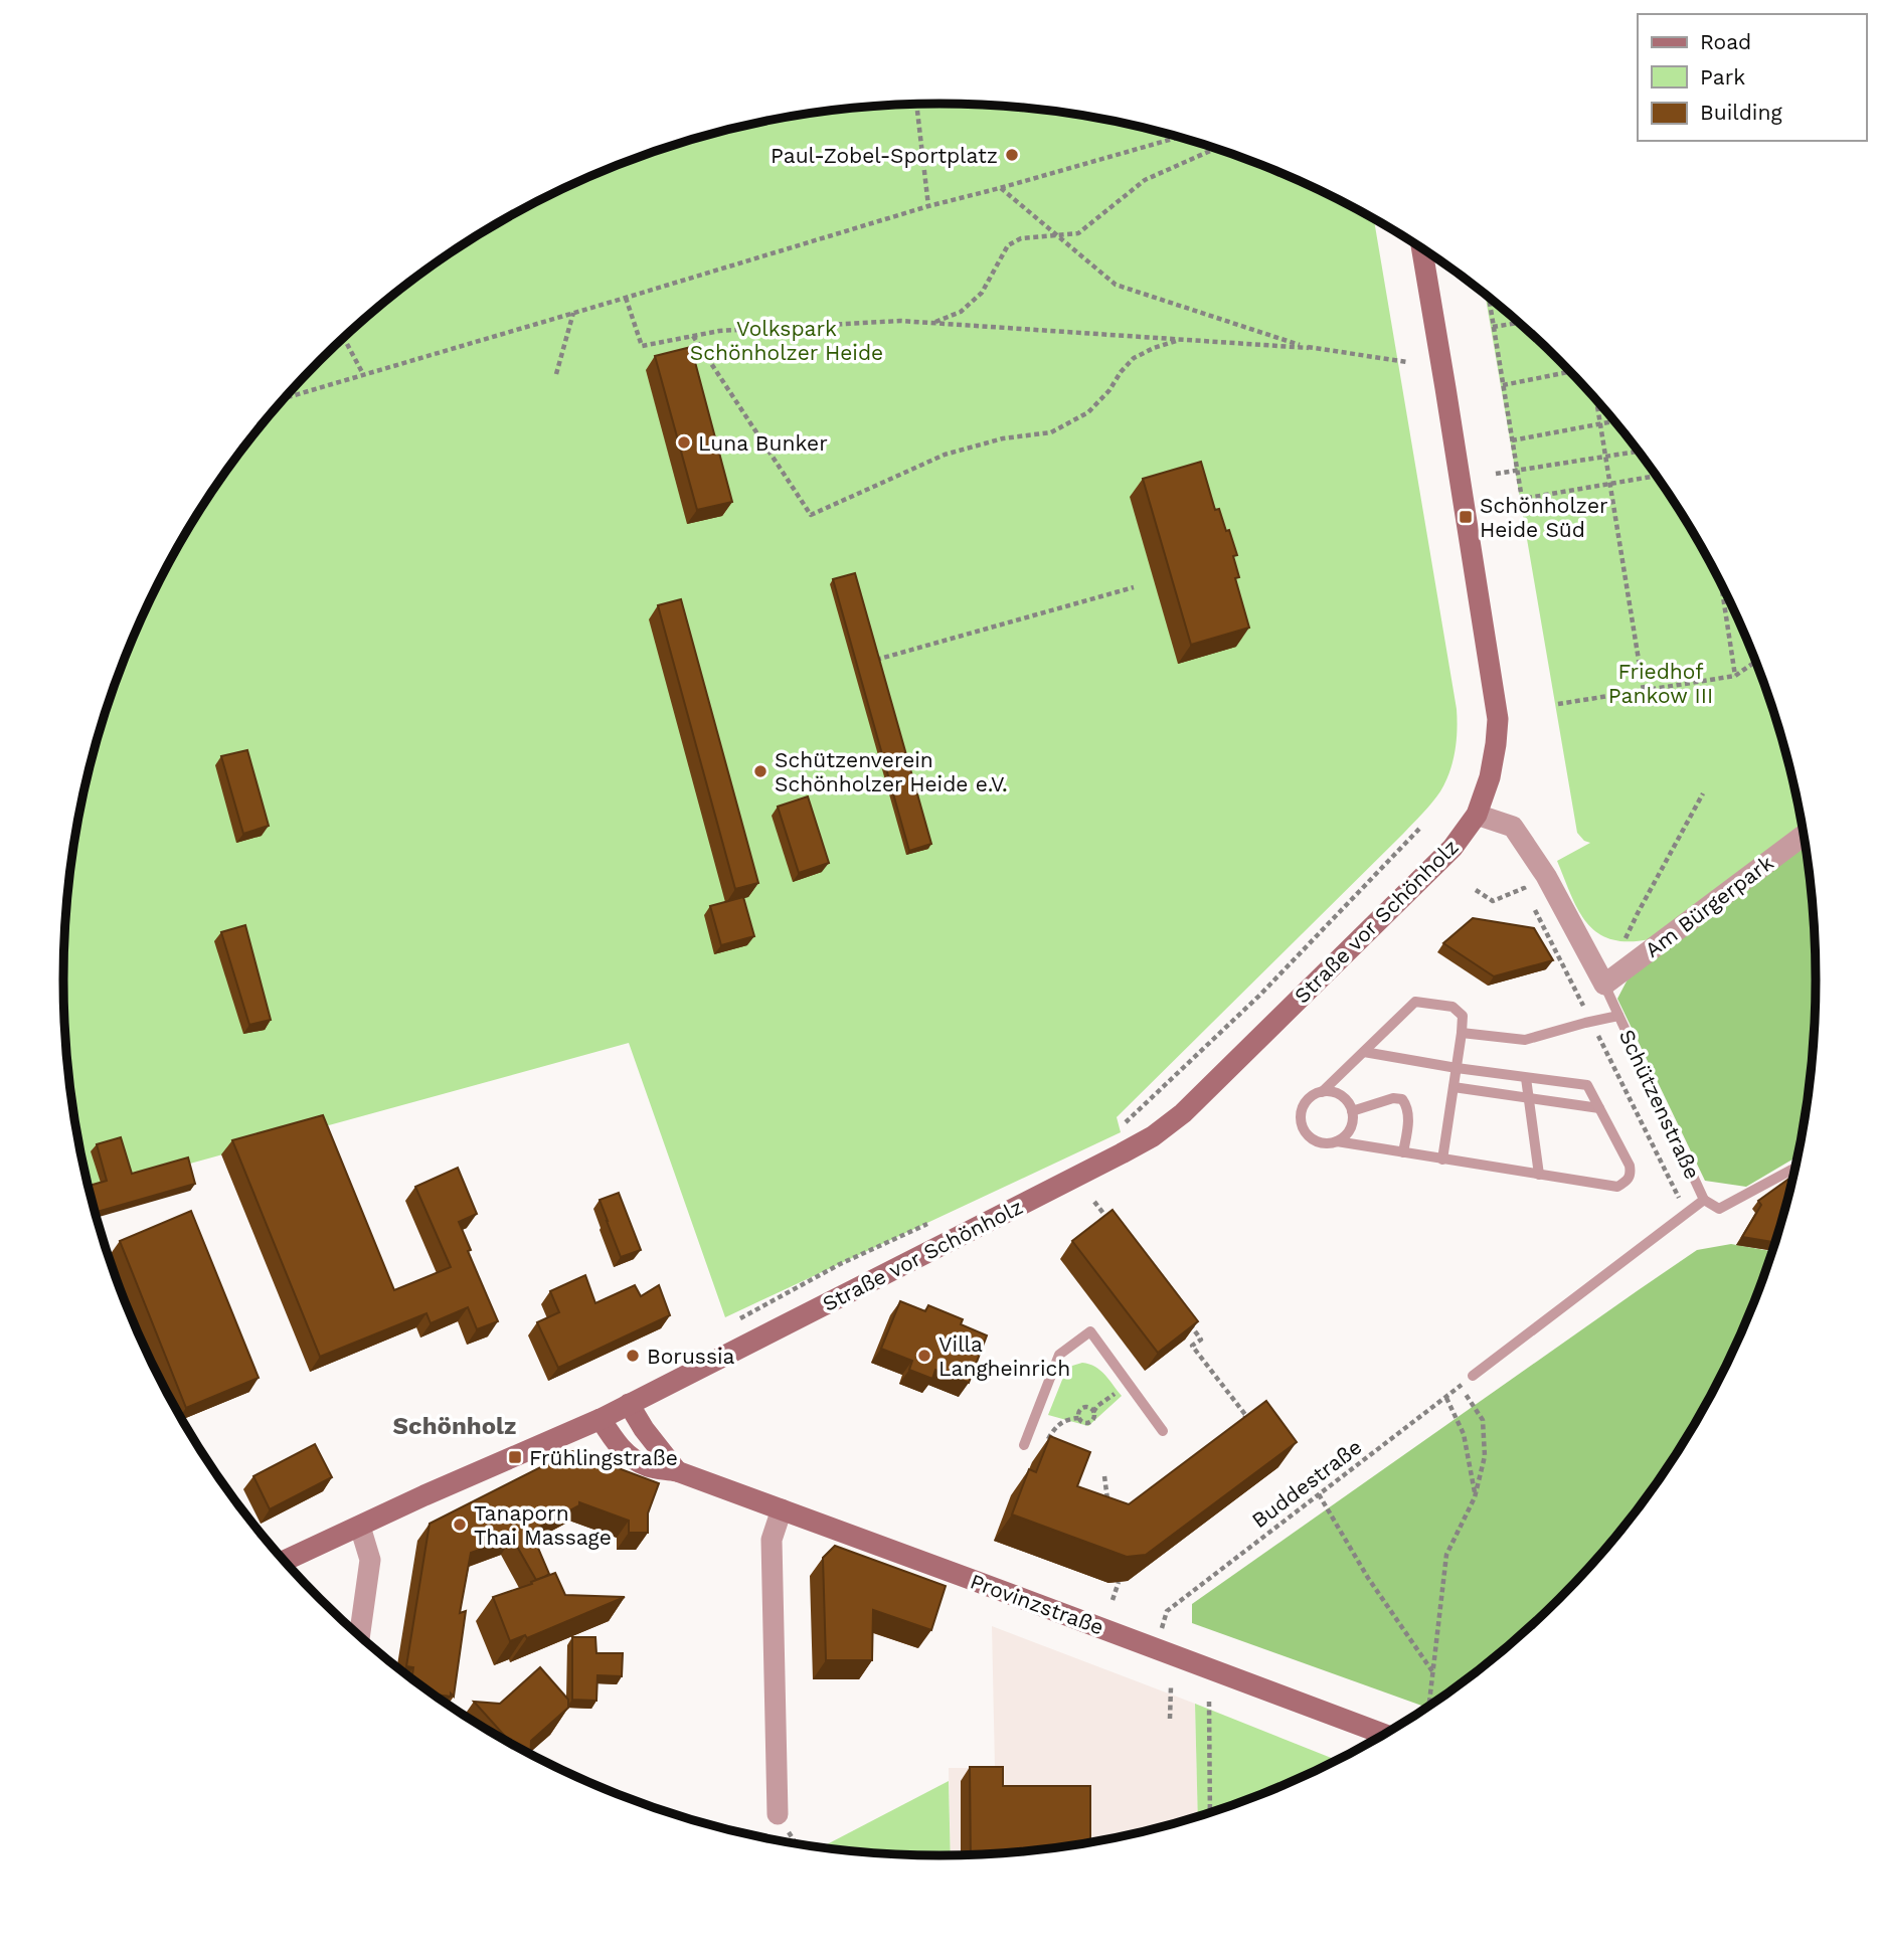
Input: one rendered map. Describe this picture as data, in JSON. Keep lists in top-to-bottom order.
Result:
{
  "streets": {
    "main road": ["Straße vor Schönholz", "Provinzstraße"],
    "street": ["Am Bürgerpark", "Schützenstraße"],
    "path": ["Buddestraße"]
  },
  "crossings": [
    ["Am Bürgerpark", "Schützenstraße"],
    ["Straße vor Schönholz", "Schützenstraße"],
    ["Straße vor Schönholz", "Provinzstraße"],
    ["Schützenstraße", "Buddestraße"]
  ],
  "districts": ["Schönholz"],
  "parks": ["Volkspark Schönholzer Heide", "Friedhof Pankow III"],
  "places": {
    "other": [
      "Paul-Zobel-Sportplatz",
      "Luna Bunker",
      "Schützenverein Schönholzer Heide e.V.",
      "Borussia",
      "Villa Langheinrich",
      "Tanaporn Thai Massage"
    ],
    "transit": ["Schönholzer Heide Süd", "Frühlingstraße"]
  },
  "legend": ["Road", "Park", "Building"]
}
